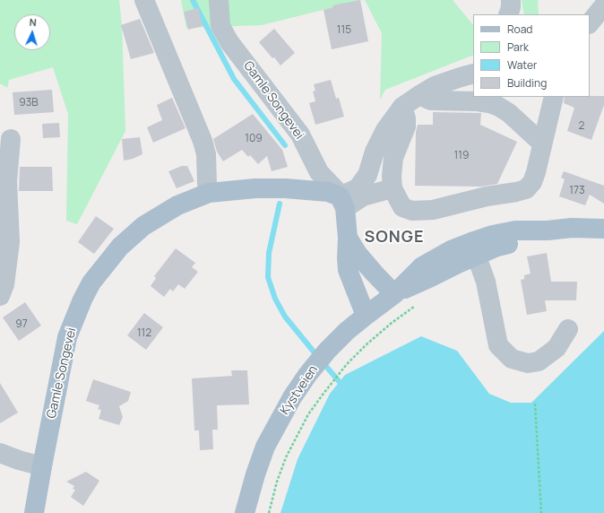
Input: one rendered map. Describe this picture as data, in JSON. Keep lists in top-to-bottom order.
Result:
{
  "streets": {
    "main road": ["Gamle Songevei", "Kystveien"]
  },
  "districts": ["SONGE"],
  "house_numbers": [
    "115",
    "93B",
    "2",
    "109",
    "119",
    "173",
    "97",
    "112"
  ],
  "legend": [
    "Road",
    "Park",
    "Water",
    "Building"
  ],
  "north": "top"
}
